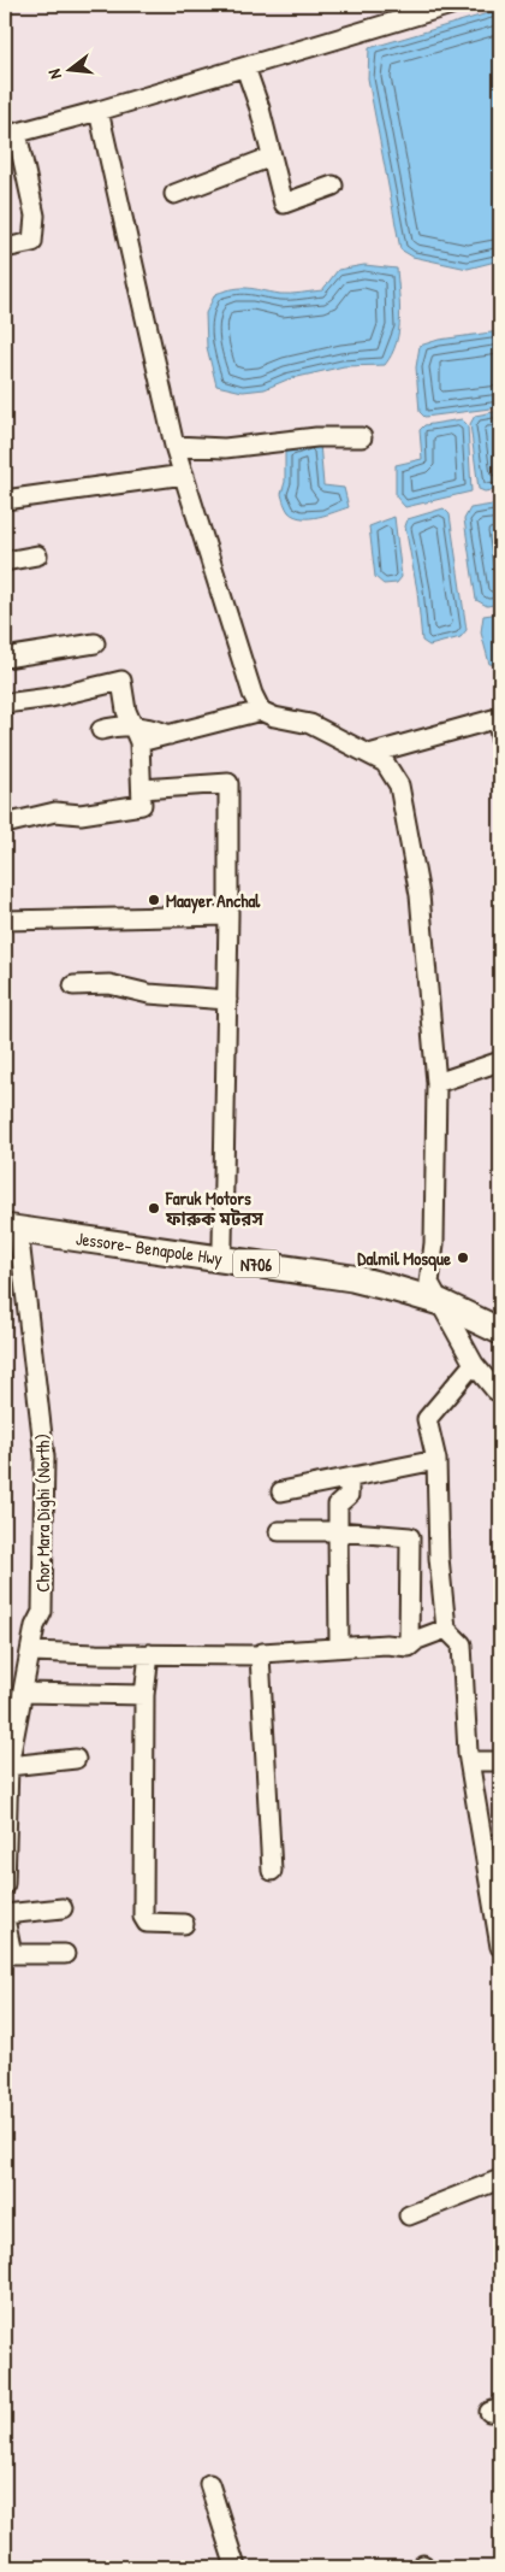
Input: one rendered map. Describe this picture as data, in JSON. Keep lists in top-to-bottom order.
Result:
{
  "streets": {
    "highway": ["Jessore- Benapole Hwy", "N706"],
    "street": ["Chor Mara Dighi (North)"]
  },
  "crossings": [
    ["Jessore- Benapole Hwy", "Chor Mara Dighi (North)"]
  ],
  "places": ["Maayer Anchal", "Faruk Motors ফারুক মটরস", "Dalmil Mosque"],
  "north": "left"
}
